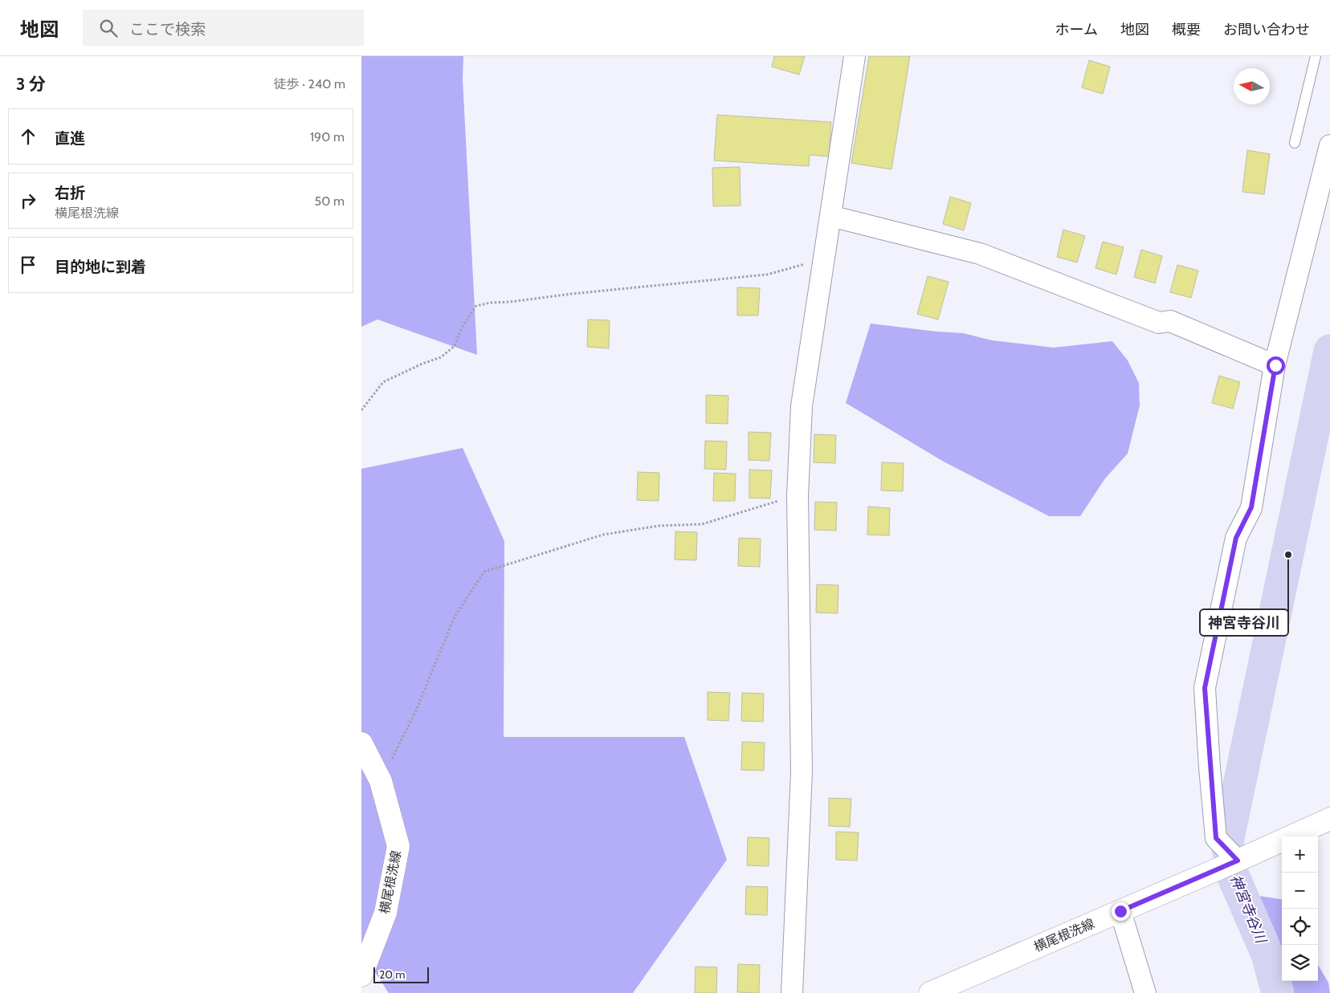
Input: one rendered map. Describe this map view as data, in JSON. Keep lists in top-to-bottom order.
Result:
{
  "streets": {
    "main road": ["横尾根洗線"]
  },
  "water": ["神宮寺谷川"],
  "places": ["神宮寺谷川"],
  "scale_bar": "20 m",
  "north": "left",
  "page": {
    "header": "地図",
    "search": "ここで検索",
    "nav": [
      "ホーム",
      "地図",
      "概要",
      "お問い合わせ"
    ],
    "heading": ["3 分", "徒歩 · 240 m"],
    "list": [
      ["直進", "190 m"],
      ["右折", "横尾根洗線", "50 m"],
      "目的地に到着"
    ],
    "map_buttons": ["+", "−"],
    "scale": "20 m"
  }
}
